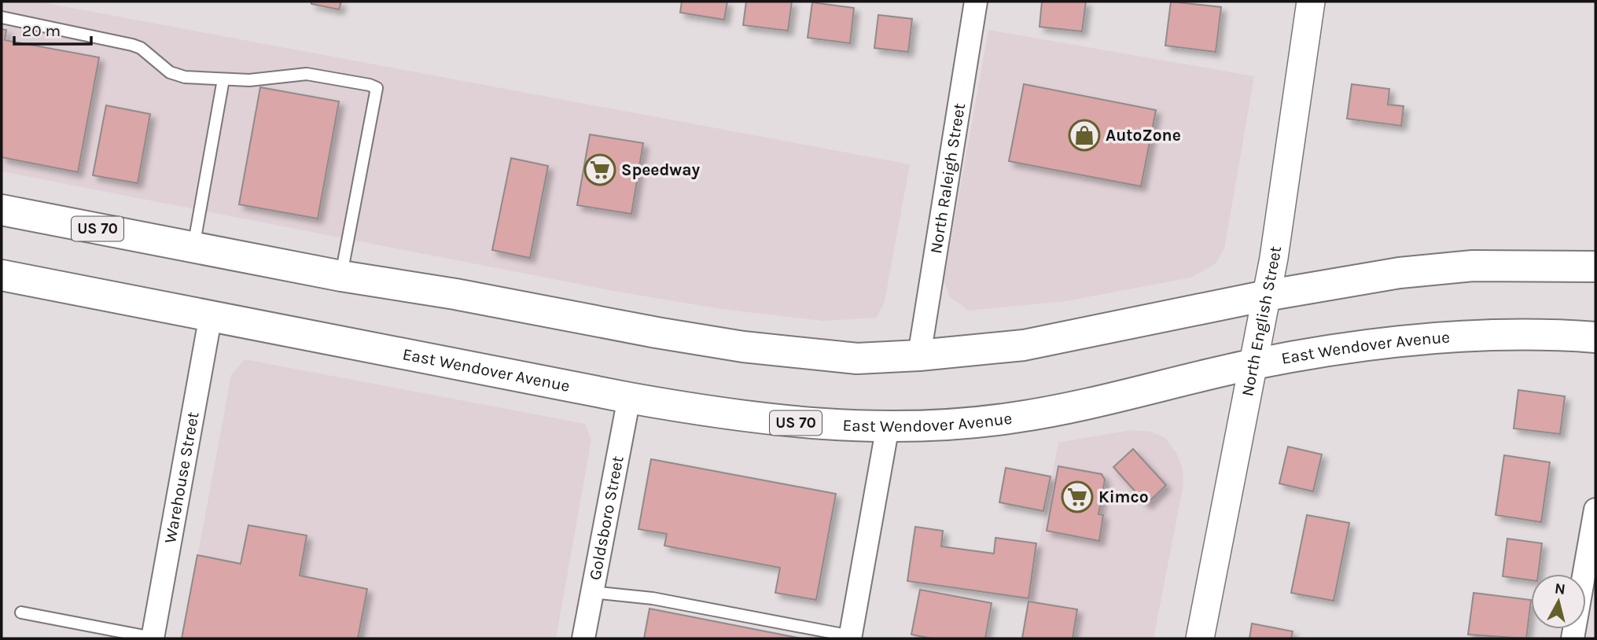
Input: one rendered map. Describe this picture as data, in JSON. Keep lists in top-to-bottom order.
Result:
{
  "streets": {
    "highway": ["US 70", "East Wendover Avenue"],
    "street": [
      "North Raleigh Street",
      "North English Street",
      "Warehouse Street",
      "Goldsboro Street"
    ]
  },
  "crossings": [
    ["North Raleigh Street", "US 70"],
    ["US 70", "North English Street"],
    ["North English Street", "East Wendover Avenue"],
    ["East Wendover Avenue", "Warehouse Street"],
    ["East Wendover Avenue", "Goldsboro Street"]
  ],
  "places": {
    "shop": ["AutoZone"],
    "supermarket": ["Speedway", "Kimco"]
  },
  "scale_bar": "20 m",
  "north": "top"
}
